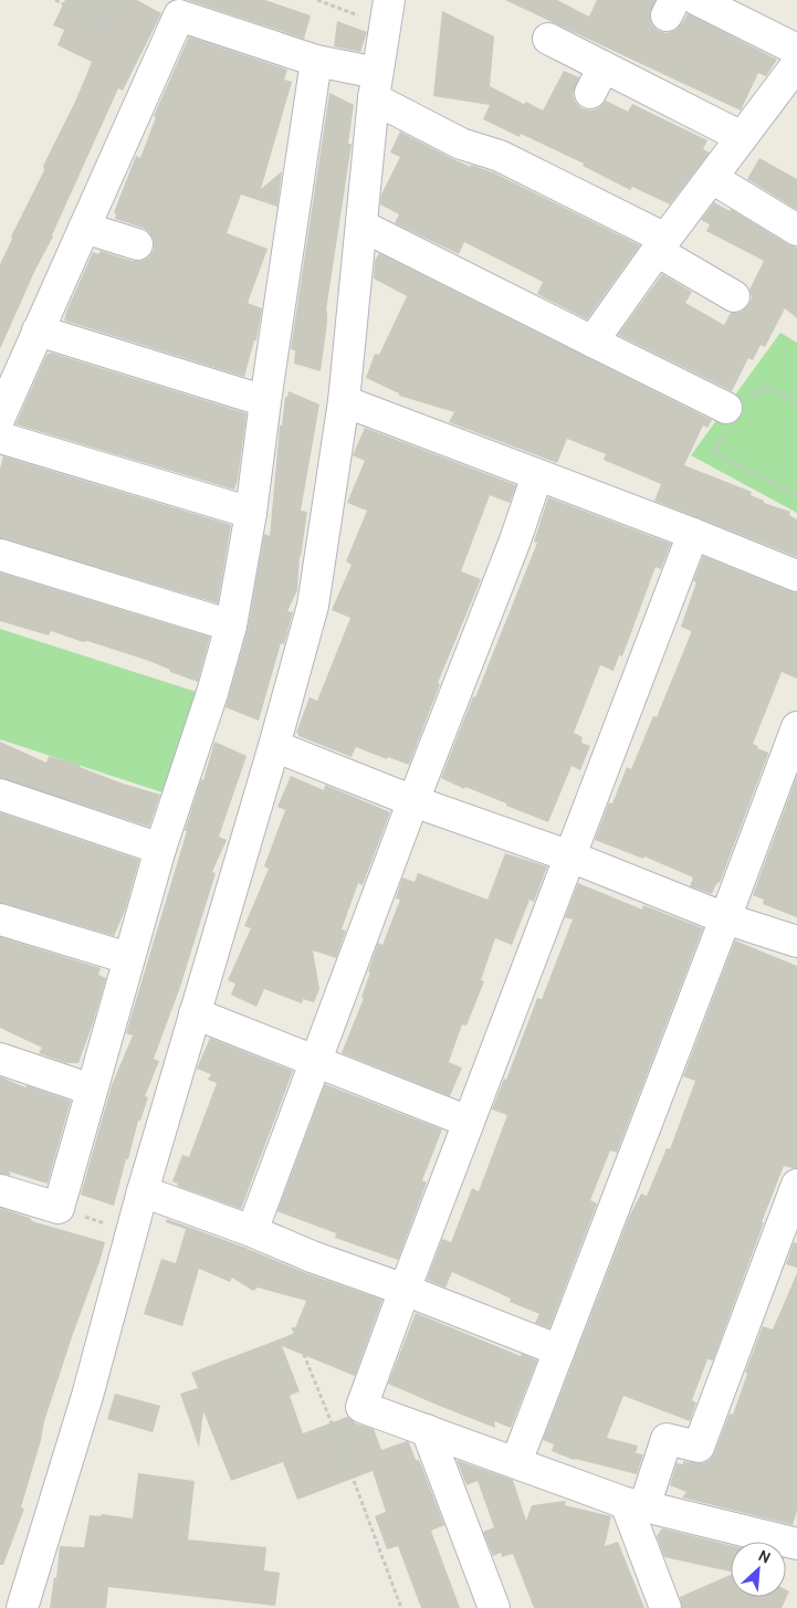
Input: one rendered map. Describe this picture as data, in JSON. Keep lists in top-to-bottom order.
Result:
{
  "north": "top right"
}
